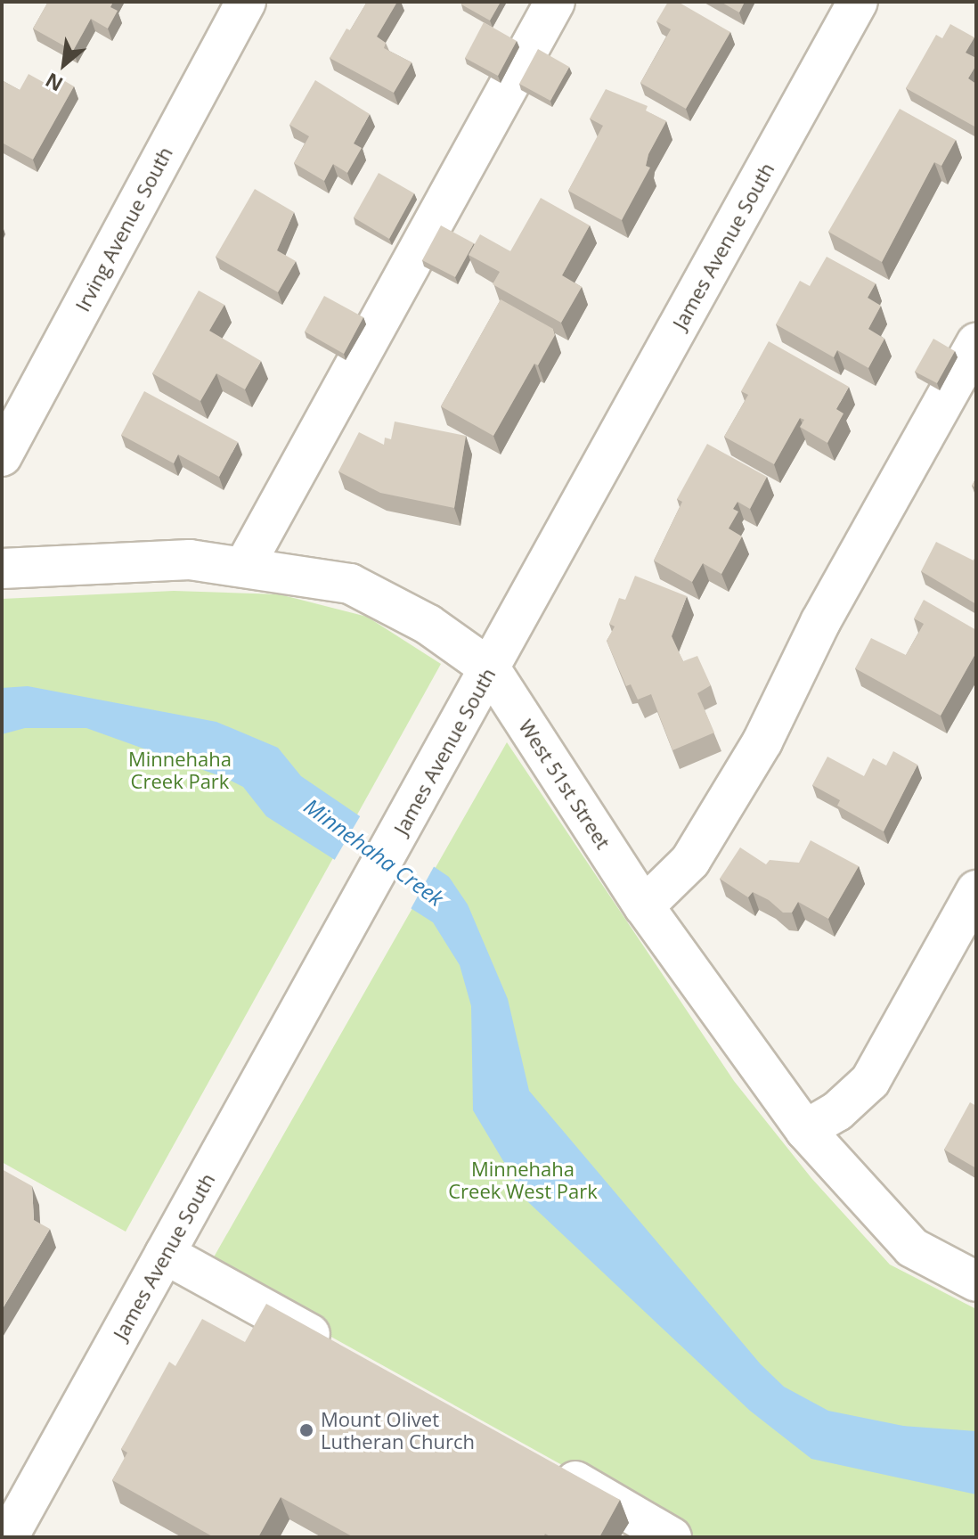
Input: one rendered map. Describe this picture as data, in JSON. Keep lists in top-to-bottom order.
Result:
{
  "streets": {
    "street": ["Irving Avenue South", "James Avenue South", "West 51st Street"]
  },
  "crossings": [
    ["James Avenue South", "West 51st Street"]
  ],
  "water": ["Minnehaha Creek"],
  "parks": ["Minnehaha Creek Park", "Minnehaha Creek West Park"],
  "places": ["Mount Olivet Lutheran Church"],
  "north": "bottom left"
}
